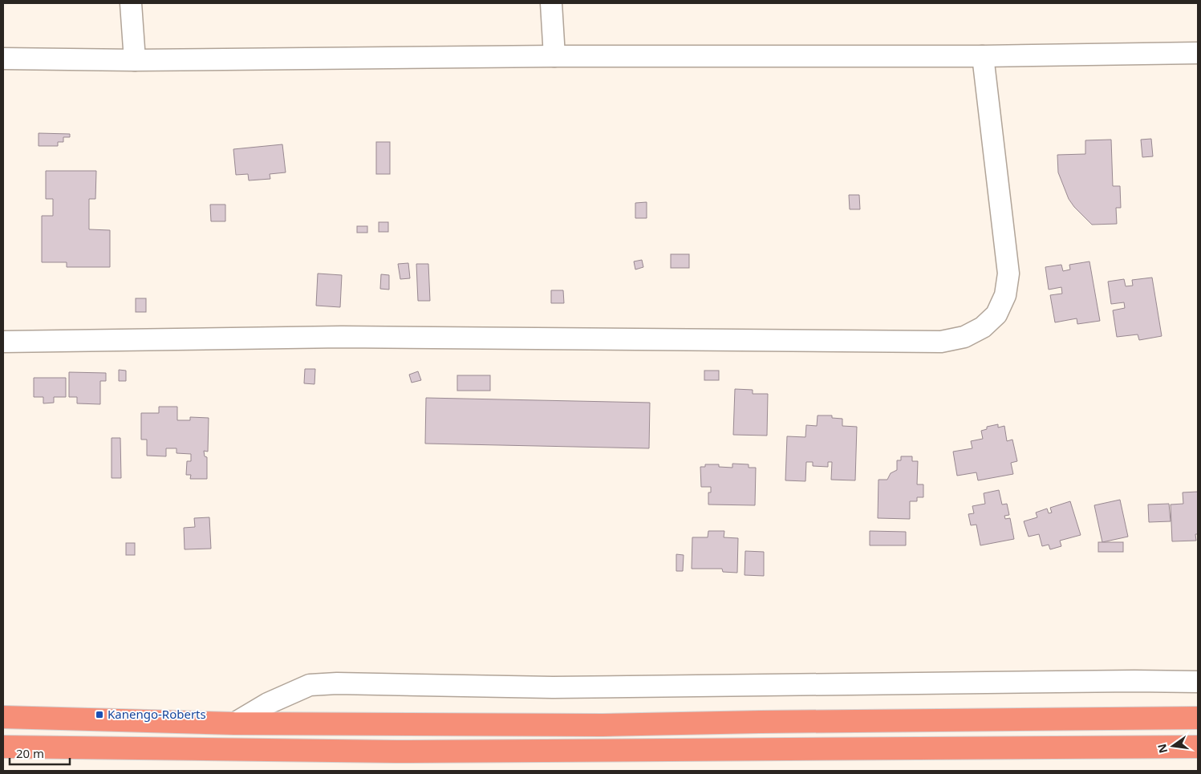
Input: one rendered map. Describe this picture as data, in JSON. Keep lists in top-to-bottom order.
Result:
{
  "places": {
    "transit": ["Kanengo-Roberts"]
  },
  "scale_bar": "20 m",
  "north": "left"
}
